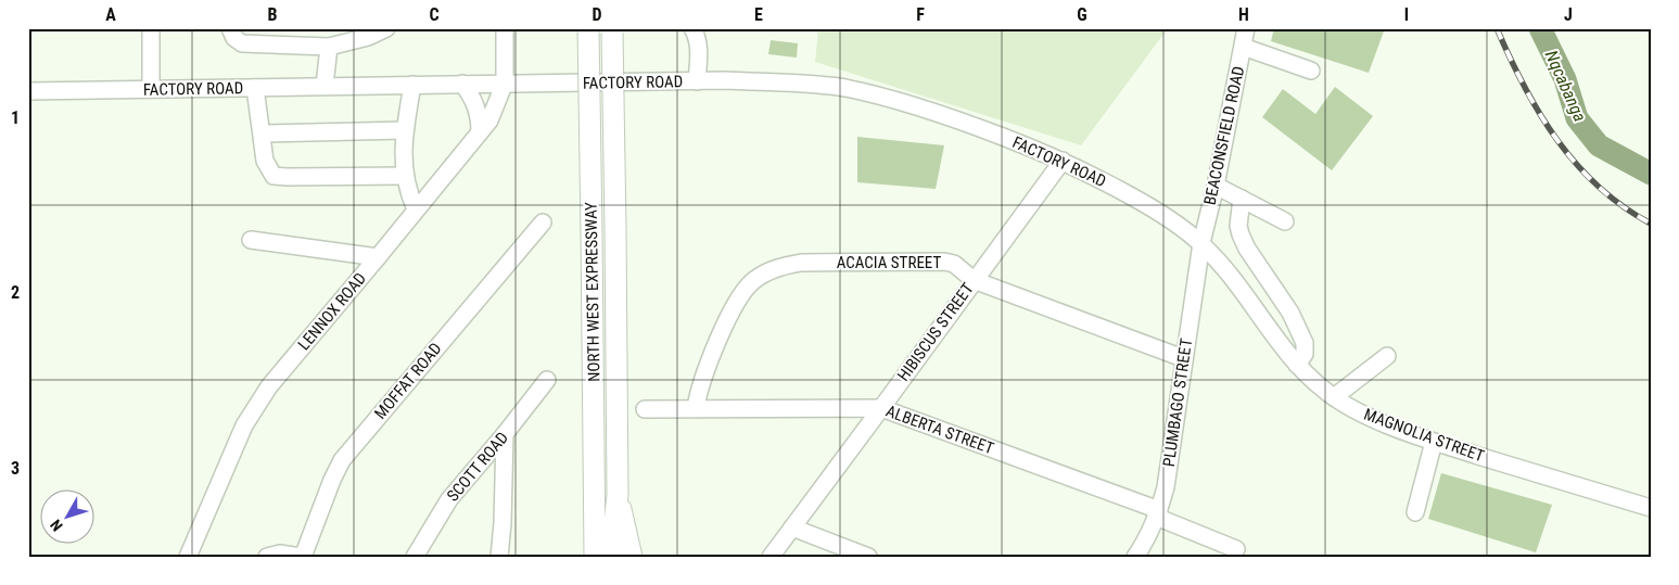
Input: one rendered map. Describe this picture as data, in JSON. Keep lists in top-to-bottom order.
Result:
{
  "streets": {
    "main road": ["NORTH WEST EXPRESSWAY"],
    "street": [
      "FACTORY ROAD",
      "BEACONSFIELD ROAD",
      "ACACIA STREET",
      "LENNOX ROAD",
      "HIBISCUS STREET",
      "MOFFAT ROAD",
      "PLUMBAGO STREET",
      "ALBERTA STREET",
      "MAGNOLIA STREET",
      "SCOTT ROAD"
    ]
  },
  "crossings": [
    ["FACTORY ROAD", "BEACONSFIELD ROAD"],
    ["FACTORY ROAD", "LENNOX ROAD"],
    ["FACTORY ROAD", "HIBISCUS STREET"],
    ["FACTORY ROAD", "PLUMBAGO STREET"],
    ["FACTORY ROAD", "MAGNOLIA STREET"],
    ["BEACONSFIELD ROAD", "PLUMBAGO STREET"],
    ["BEACONSFIELD ROAD", "MAGNOLIA STREET"],
    ["ACACIA STREET", "HIBISCUS STREET"],
    ["ACACIA STREET", "PLUMBAGO STREET"],
    ["ACACIA STREET", "ALBERTA STREET"],
    ["HIBISCUS STREET", "ALBERTA STREET"],
    ["PLUMBAGO STREET", "ALBERTA STREET"],
    ["PLUMBAGO STREET", "MAGNOLIA STREET"]
  ],
  "water": ["Nqcabanga"],
  "north": "bottom left",
  "grid": {
    "columns": [
      "A",
      "B",
      "C",
      "D",
      "E",
      "F",
      "G",
      "H",
      "I",
      "J"
    ],
    "rows": ["1", "2", "3"]
  }
}
